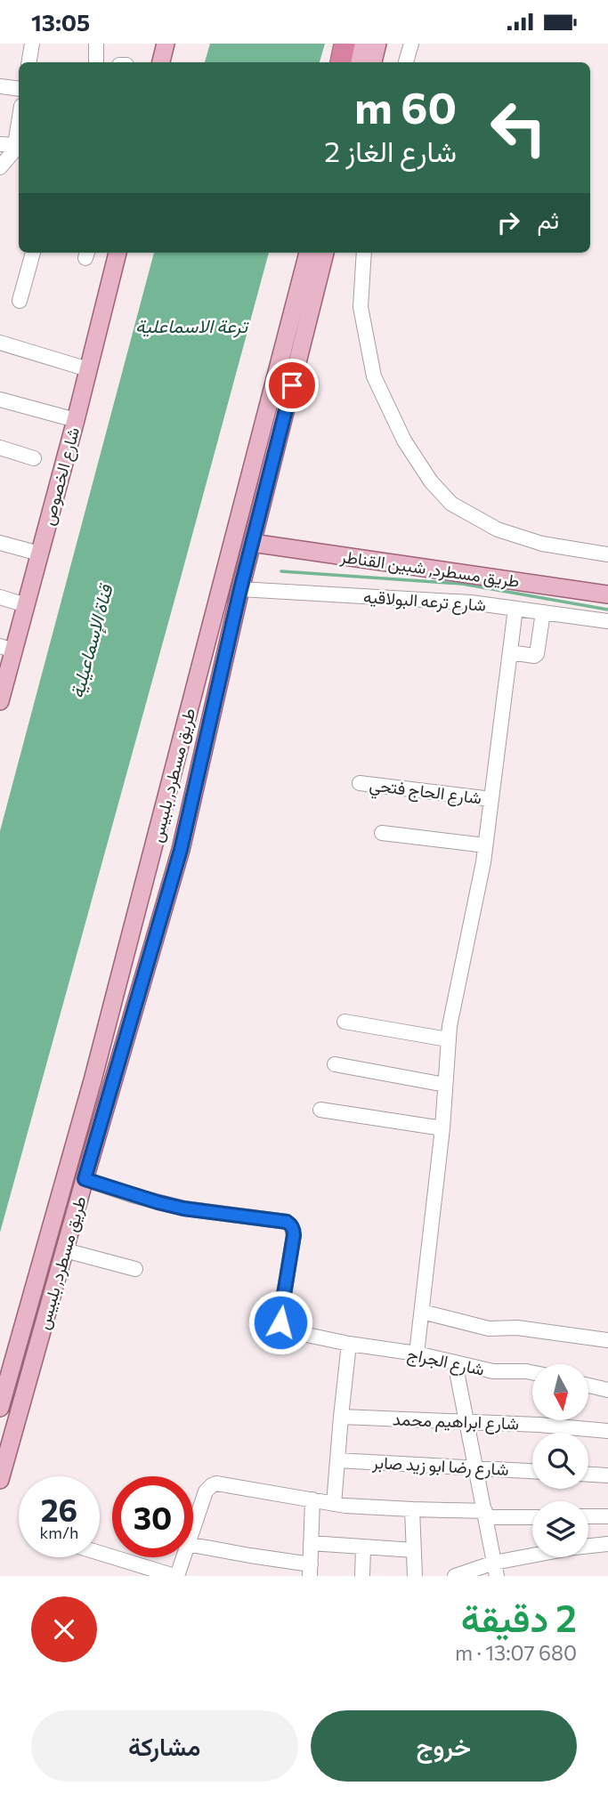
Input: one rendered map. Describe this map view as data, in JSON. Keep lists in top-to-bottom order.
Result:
{
  "streets": {
    "main road": ["شارع الخصوص", "طريق مسطرد, شبين القناطر", "طريق مسطرد, بلبيس"],
    "street": [
      "شارع ترعه البولاقيه",
      "شارع الحاج فتحي",
      "شارع الجراج",
      "شارع ابراهيم محمد",
      "شارع رضا ابو زيد صابر"
    ]
  },
  "crossings": [
    ["طريق مسطرد, شبين القناطر", "طريق مسطرد, بلبيس"],
    ["شارع ترعه البولاقيه", "طريق مسطرد, بلبيس"],
    ["طريق مسطرد, بلبيس", "شارع الجراج"]
  ],
  "water": ["ترعة الاسماعلية", "قناة الإسماعيلية"],
  "north": "bottom",
  "page": {
    "status": "13:05",
    "turn": ["60 m", "شارع الغاز 2"],
    "then": "ثم",
    "speed": "26 km/h",
    "limit": "30",
    "heading": ["2 دقيقة", "680 m · 13:07"],
    "buttons": ["خروج", "مشاركة"]
  }
}
